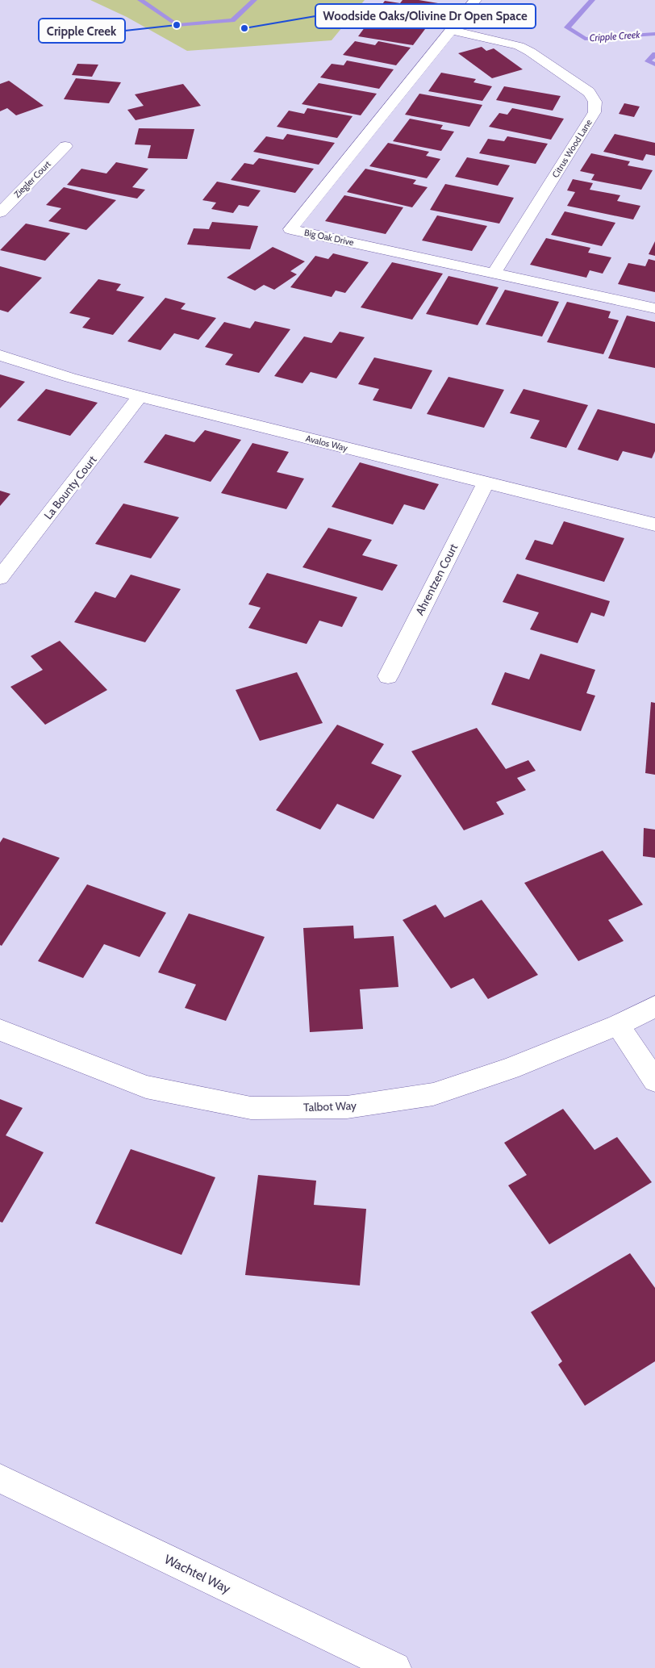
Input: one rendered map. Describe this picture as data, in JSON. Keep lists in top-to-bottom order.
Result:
{
  "streets": {
    "street": [
      "Citrus Wood Lane",
      "Ziegler Court",
      "Big Oak Drive",
      "Avalos Way",
      "La Bounty Court",
      "Ahrentzen Court",
      "Talbot Way",
      "Wachtel Way"
    ]
  },
  "crossings": [
    ["Citrus Wood Lane", "Big Oak Drive"],
    ["Avalos Way", "La Bounty Court"],
    ["Avalos Way", "Ahrentzen Court"]
  ],
  "water": ["Cripple Creek"],
  "places": ["Cripple Creek", "Woodside Oaks/Olivine Dr Open Space"]
}
